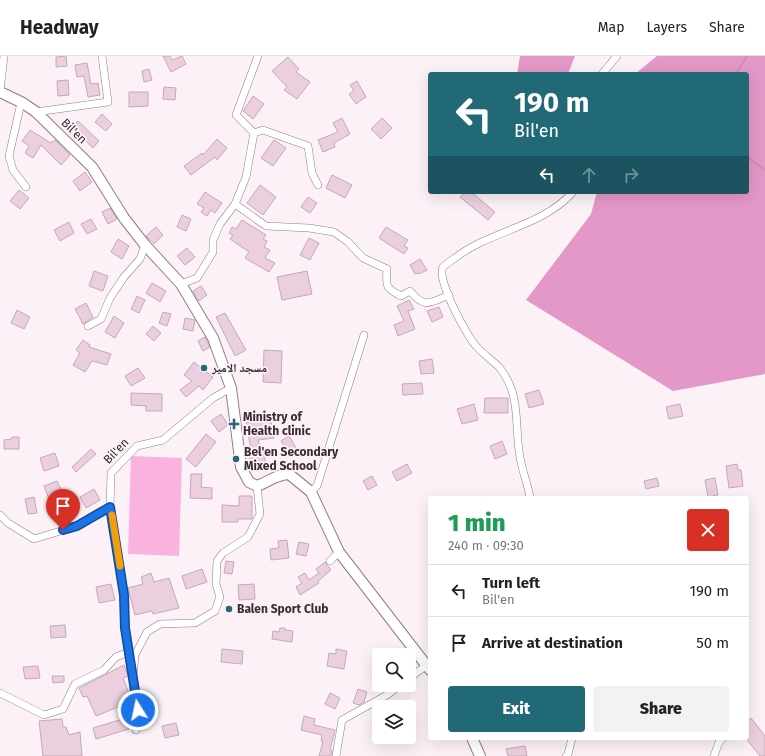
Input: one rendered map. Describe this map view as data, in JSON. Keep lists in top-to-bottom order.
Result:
{
  "streets": {
    "street": ["Bil'en"]
  },
  "places": {
    "other": ["مسجد الامير", "Bel'en Secondary Mixed School", "Balen Sport Club"],
    "health": ["Ministry of Health clinic"]
  },
  "page": {
    "header": "Headway",
    "nav": ["Map", "Layers", "Share"],
    "turn": ["190 m", "Bil'en"],
    "heading": ["1 min", "240 m · 09:30"],
    "list": [
      {
        "name": "Turn left",
        "note": "Bil'en",
        "value": "190 m"
      },
      {
        "name": "Arrive at destination",
        "value": "50 m"
      }
    ],
    "buttons": ["Exit", "Share"]
  }
}
